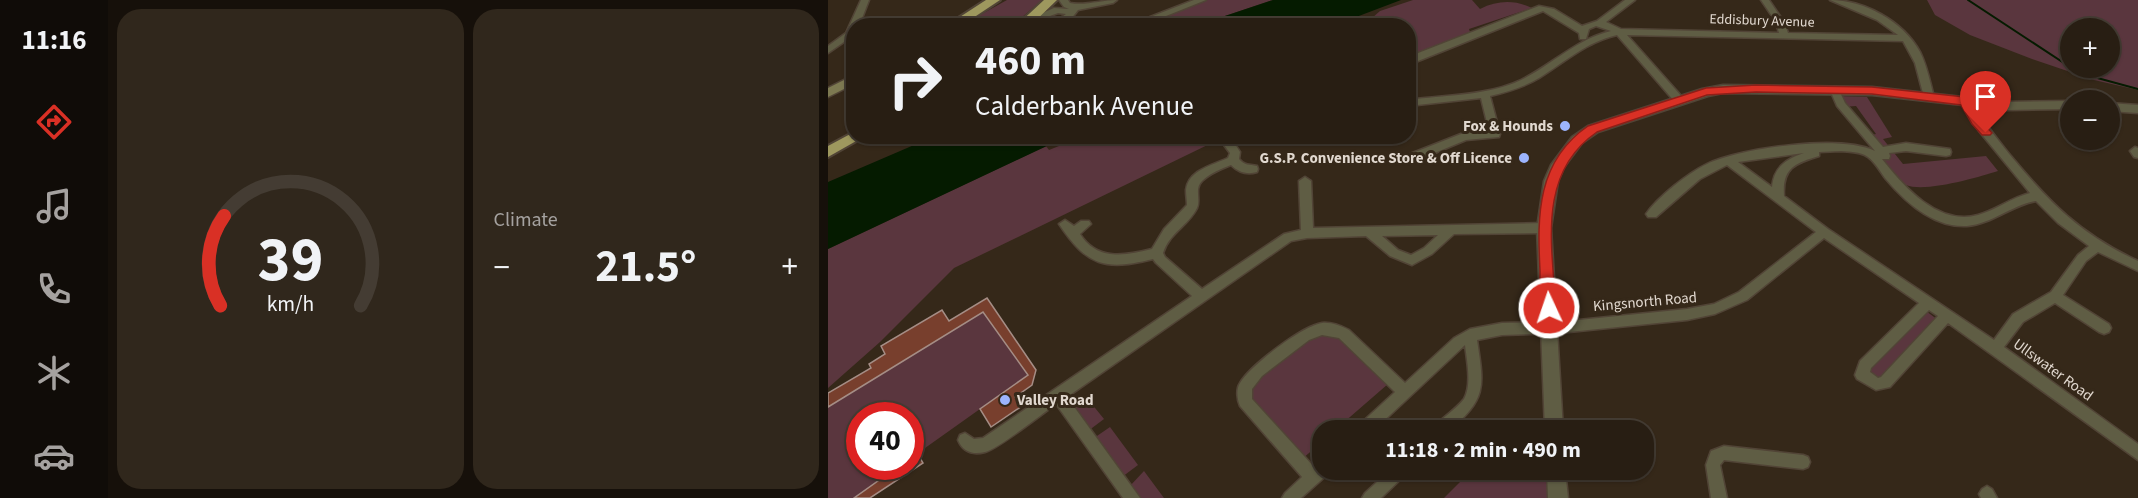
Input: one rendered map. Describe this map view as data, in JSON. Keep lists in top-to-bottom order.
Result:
{
  "streets": {
    "street": ["Eddisbury Avenue", "Kingsnorth Road", "Ullswater Road"]
  },
  "crossings": [
    ["Kingsnorth Road", "Ullswater Road"]
  ],
  "places": ["Fox & Hounds", "G.S.P. Convenience Store & Off Licence", "Valley Road"],
  "page": {
    "tabs": "11:16",
    "tile": "Climate",
    "map_buttons": ["+", "−"],
    "turn": ["460 m", "Calderbank Avenue"],
    "heat": ["−", "21.5°", "+"],
    "limit": "40",
    "trip": "11:18 · 2 min · 490 m",
    "gauge": ["39", "km/h"]
  }
}
